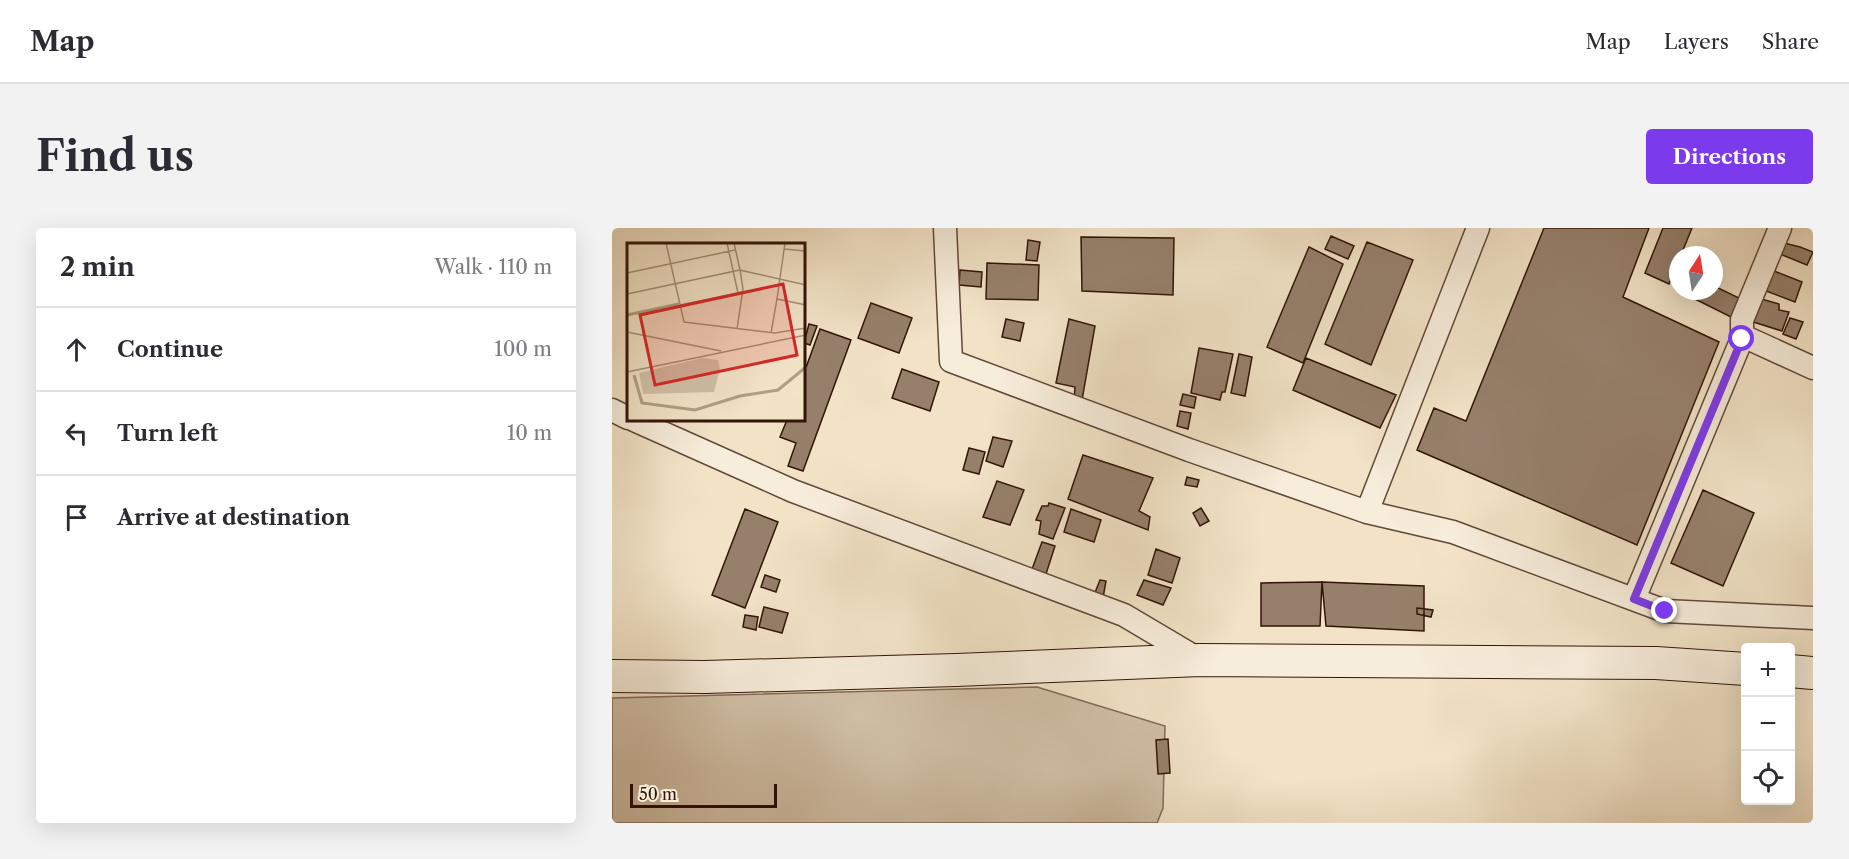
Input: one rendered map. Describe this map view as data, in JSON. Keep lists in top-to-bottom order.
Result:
{
  "scale_bar": "50 m",
  "north": "top",
  "page": {
    "header": "Map",
    "nav": ["Map", "Layers", "Share"],
    "buttons": "Directions",
    "title": "Find us",
    "heading": ["2 min", "Walk · 110 m"],
    "list": [
      ["Continue", "100 m"],
      ["Turn left", "10 m"],
      "Arrive at destination"
    ],
    "map_buttons": ["+", "−"],
    "scale": "50 m"
  }
}
